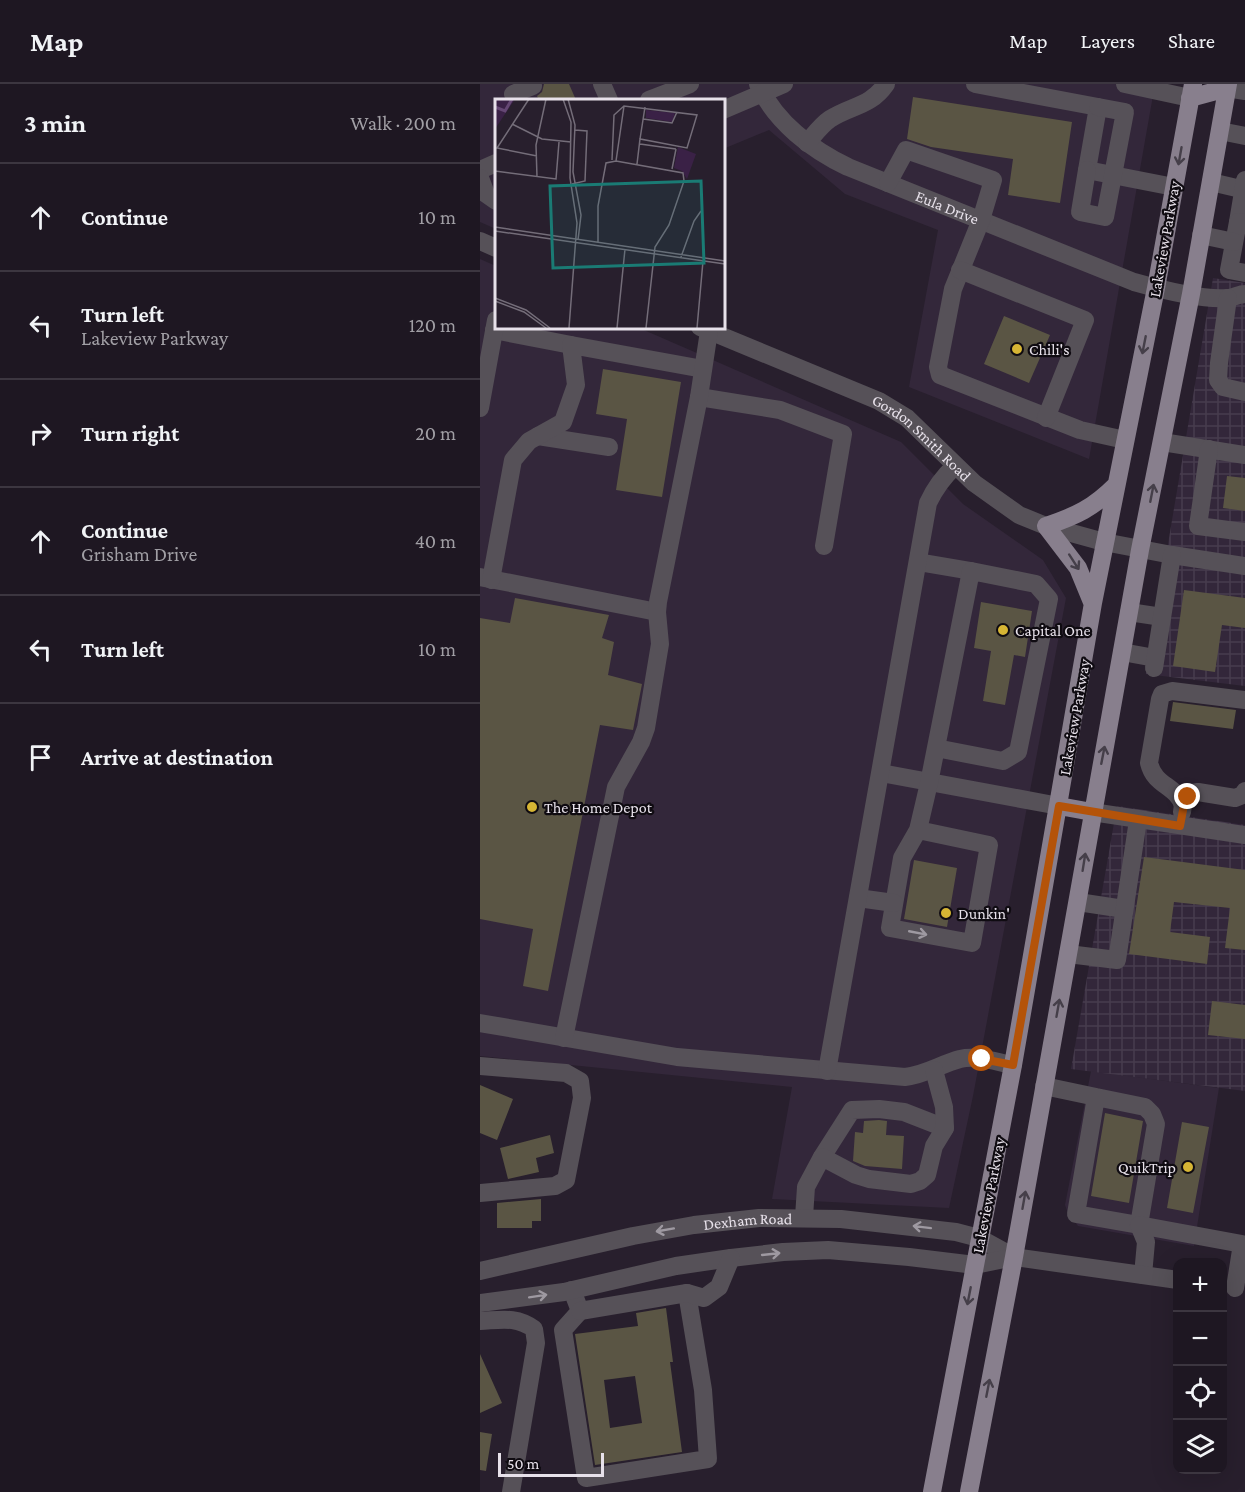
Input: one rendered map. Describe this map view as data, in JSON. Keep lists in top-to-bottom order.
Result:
{
  "streets": {
    "main road": ["Lakeview Parkway"],
    "street": ["Eula Drive", "Gordon Smith Road", "Dexham Road"]
  },
  "crossings": [
    ["Eula Drive", "Lakeview Parkway"],
    ["Lakeview Parkway", "Gordon Smith Road"],
    ["Lakeview Parkway", "Dexham Road"]
  ],
  "places": [
    "Chili's",
    "Capital One",
    "The Home Depot",
    "Dunkin'",
    "QuikTrip"
  ],
  "scale_bar": "50 m",
  "page": {
    "header": "Map",
    "nav": ["Map", "Layers", "Share"],
    "heading": ["3 min", "Walk · 200 m"],
    "list": [
      ["Continue", "10 m"],
      ["Turn left", "Lakeview Parkway", "120 m"],
      ["Turn right", "20 m"],
      ["Continue", "Grisham Drive", "40 m"],
      ["Turn left", "10 m"],
      "Arrive at destination"
    ],
    "map_buttons": ["+", "−"],
    "scale": "50 m"
  }
}
